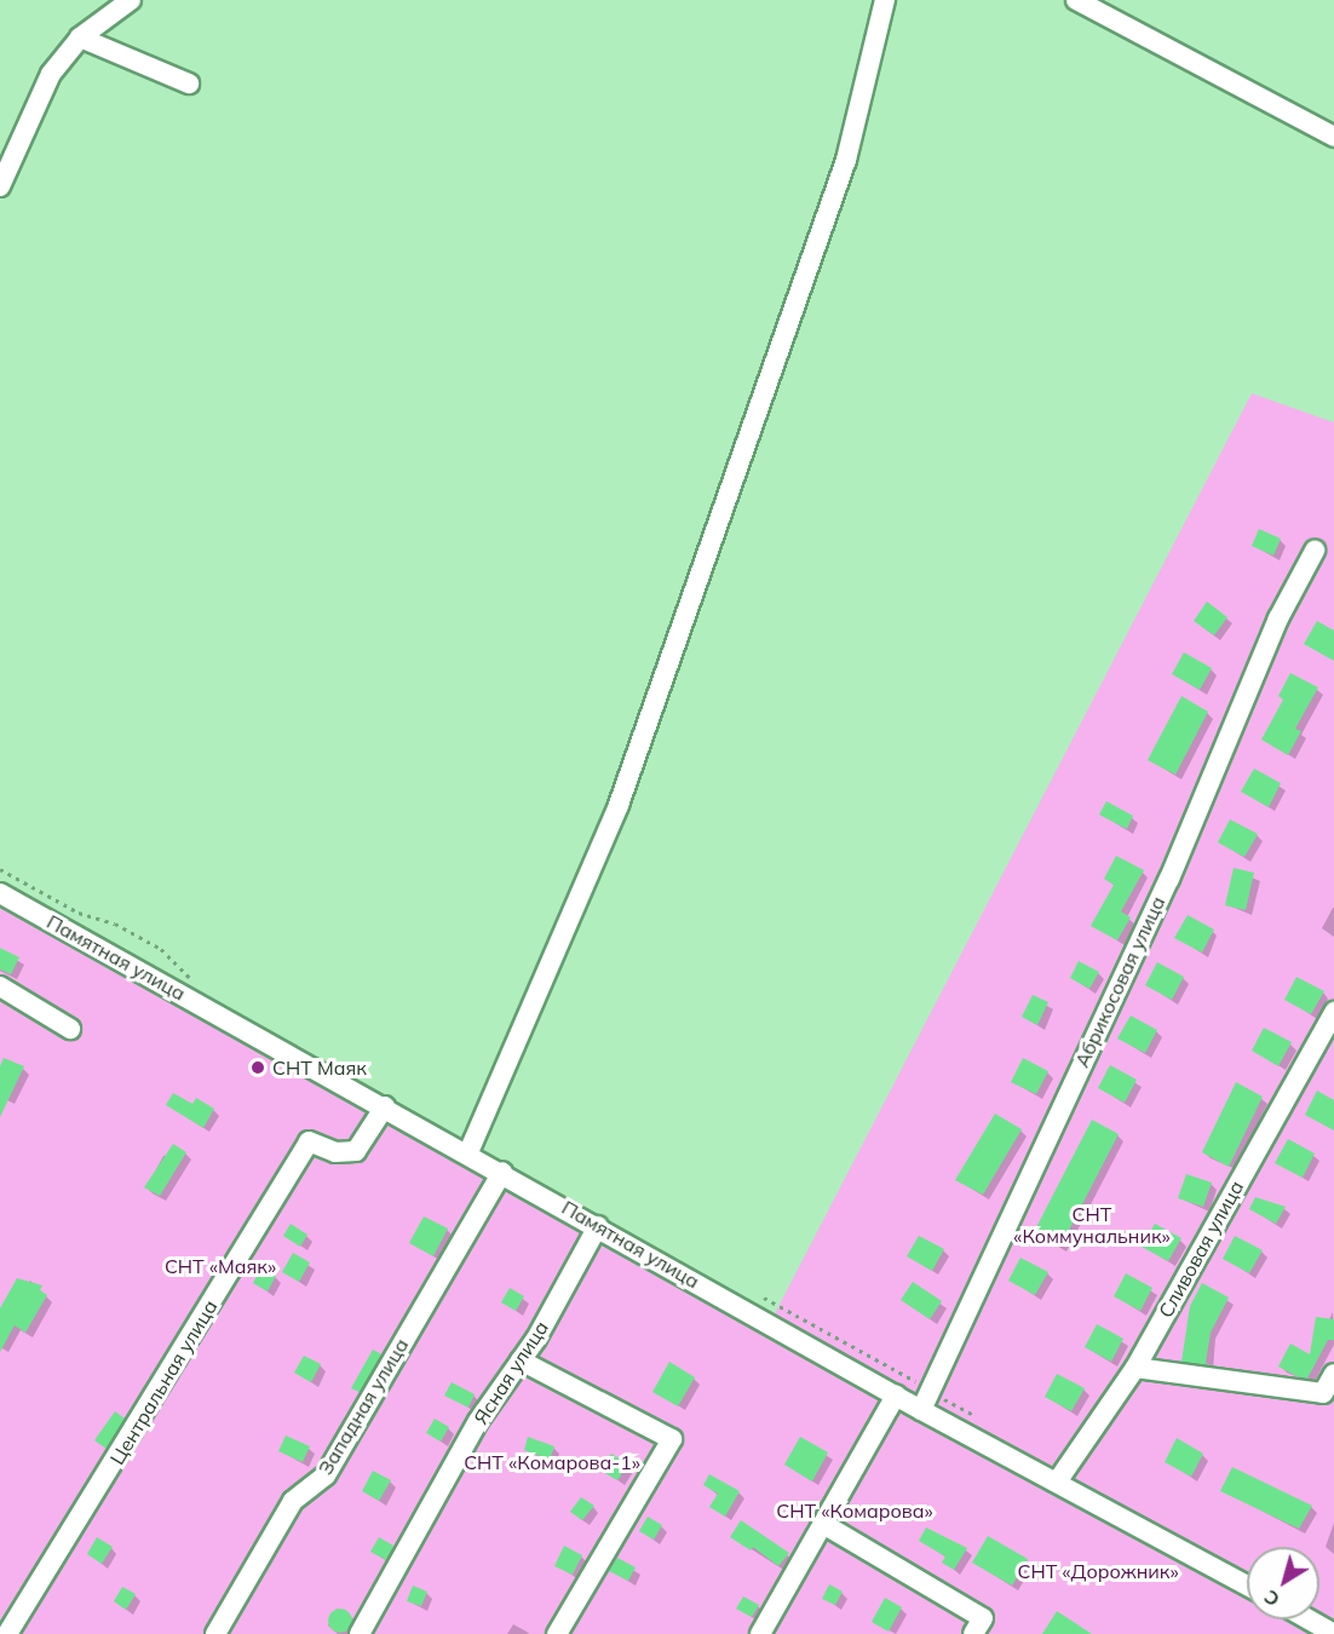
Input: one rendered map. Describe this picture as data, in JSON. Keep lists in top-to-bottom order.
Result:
{
  "streets": {
    "street": [
      "Памятная улица",
      "Абрикосовая улица",
      "Сливовая улица",
      "Ясная улица",
      "Центральная улица",
      "Западная улица"
    ]
  },
  "crossings": [
    ["Памятная улица", "Абрикосовая улица"],
    ["Памятная улица", "Сливовая улица"],
    ["Памятная улица", "Ясная улица"],
    ["Памятная улица", "Центральная улица"],
    ["Памятная улица", "Западная улица"]
  ],
  "parks": [
    "СНТ «Коммунальник»",
    "СНТ «Маяк»",
    "СНТ «Комарова-1»",
    "СНТ «Комарова»",
    "СНТ «Дорожник»"
  ],
  "places": ["СНТ Маяк"],
  "north": "bottom left"
}
